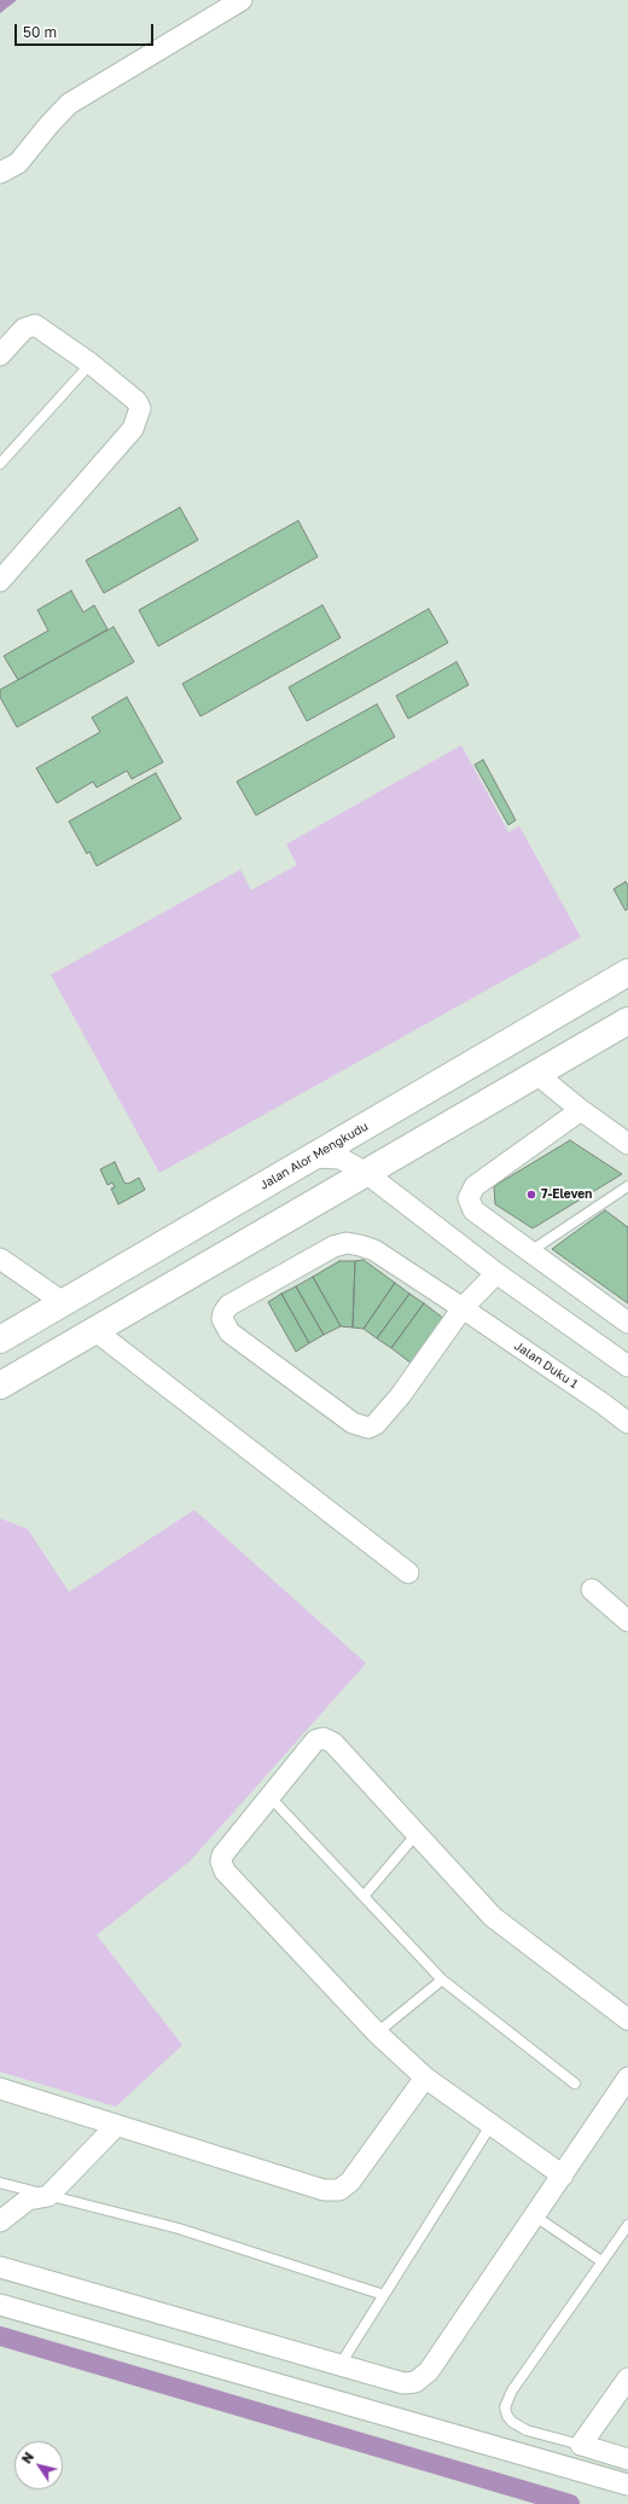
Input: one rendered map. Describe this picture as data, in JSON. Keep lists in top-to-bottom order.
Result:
{
  "streets": {
    "main road": ["Jalan Alor Mengkudu"],
    "street": ["Jalan Duku 1"]
  },
  "places": ["7-Eleven"],
  "scale_bar": "50 m",
  "north": "top left"
}
